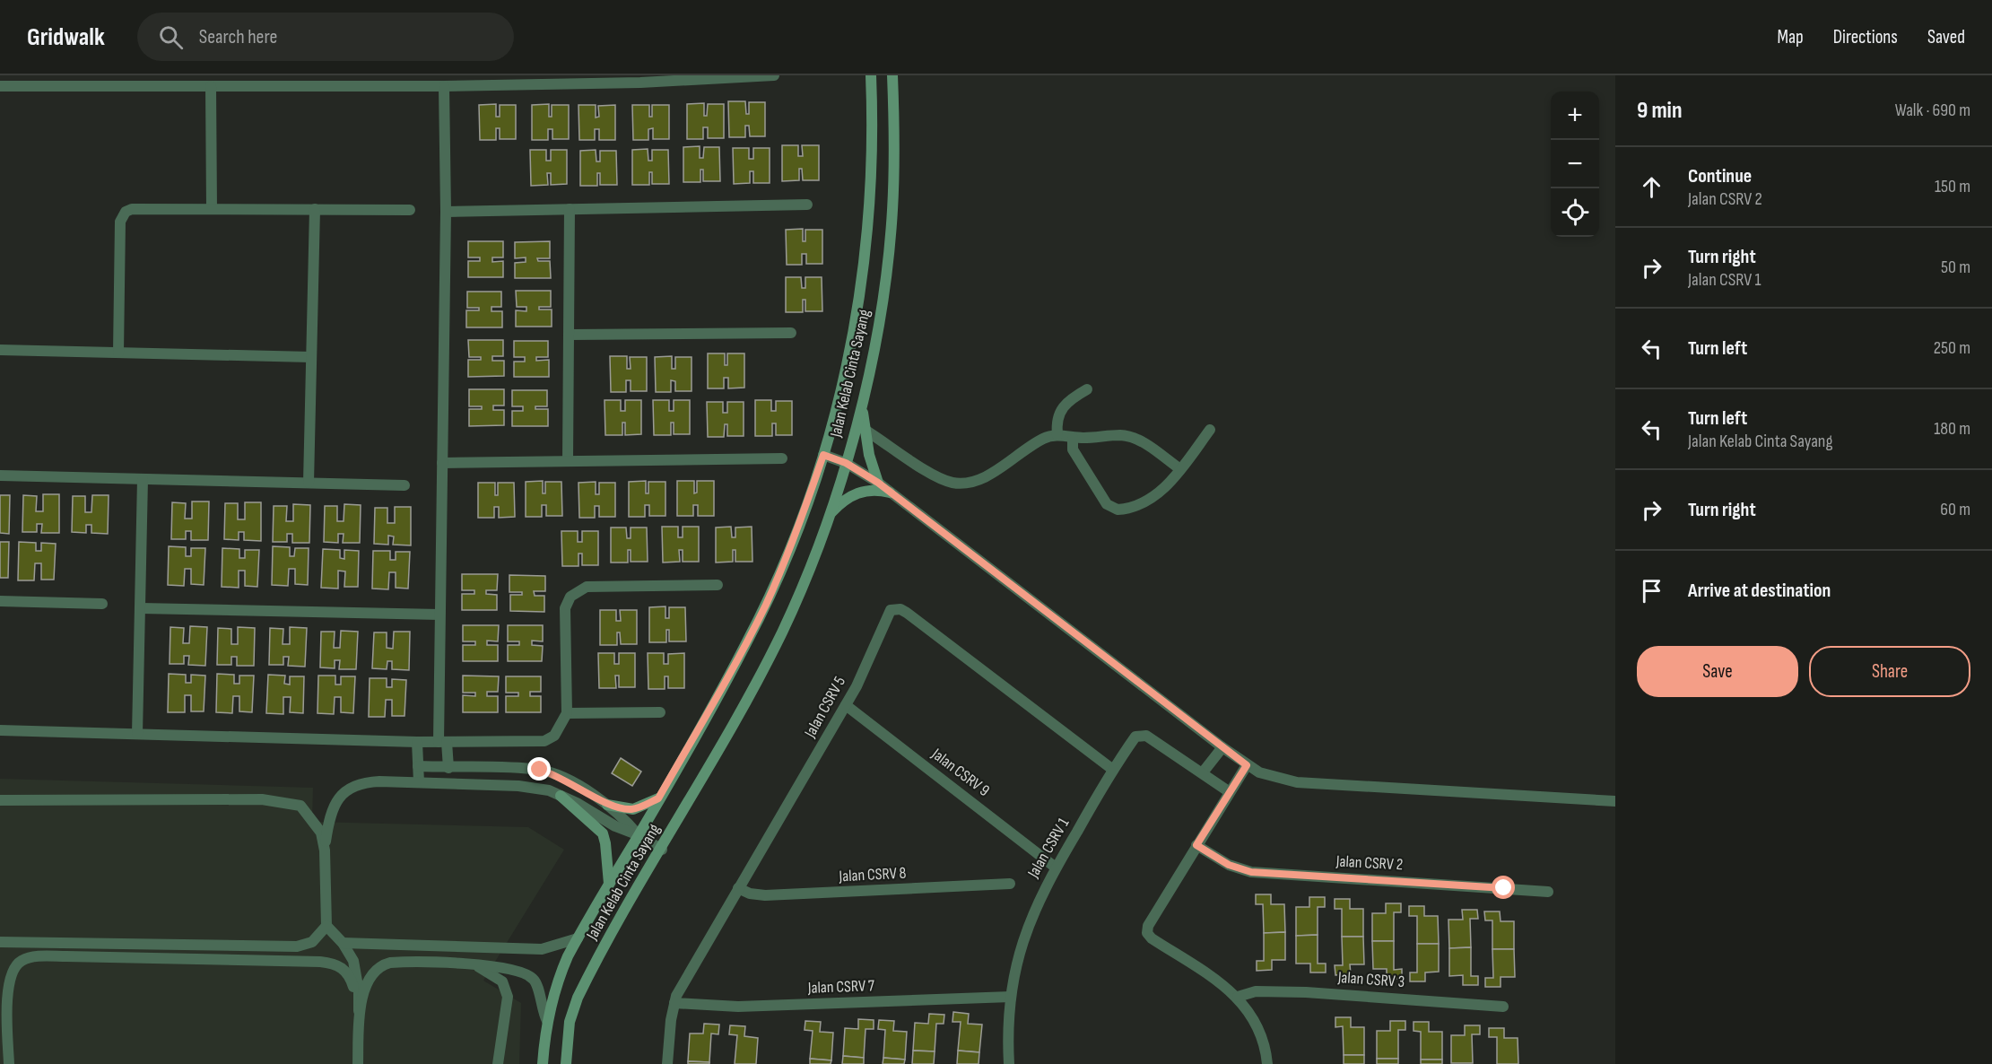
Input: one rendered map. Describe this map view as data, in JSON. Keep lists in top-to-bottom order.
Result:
{
  "streets": {
    "main road": ["Jalan Kelab Cinta Sayang"],
    "street": [
      "Jalan CSRV 5",
      "Jalan CSRV 9",
      "Jalan CSRV 1",
      "Jalan CSRV 2",
      "Jalan CSRV 8",
      "Jalan CSRV 3",
      "Jalan CSRV 7"
    ]
  },
  "crossings": [
    ["Jalan CSRV 5", "Jalan CSRV 9"],
    ["Jalan CSRV 5", "Jalan CSRV 1"],
    ["Jalan CSRV 5", "Jalan CSRV 8"],
    ["Jalan CSRV 5", "Jalan CSRV 7"],
    ["Jalan CSRV 9", "Jalan CSRV 1"],
    ["Jalan CSRV 1", "Jalan CSRV 7"]
  ],
  "page": {
    "header": "Gridwalk",
    "search": "Search here",
    "nav": ["Map", "Directions", "Saved"],
    "heading": ["9 min", "Walk · 690 m"],
    "map_buttons": ["+", "−"],
    "list": [
      ["Continue", "Jalan CSRV 2", "150 m"],
      ["Turn right", "Jalan CSRV 1", "50 m"],
      ["Turn left", "250 m"],
      ["Turn left", "Jalan Kelab Cinta Sayang", "180 m"],
      ["Turn right", "60 m"],
      "Arrive at destination"
    ],
    "buttons": ["Save", "Share"]
  }
}
